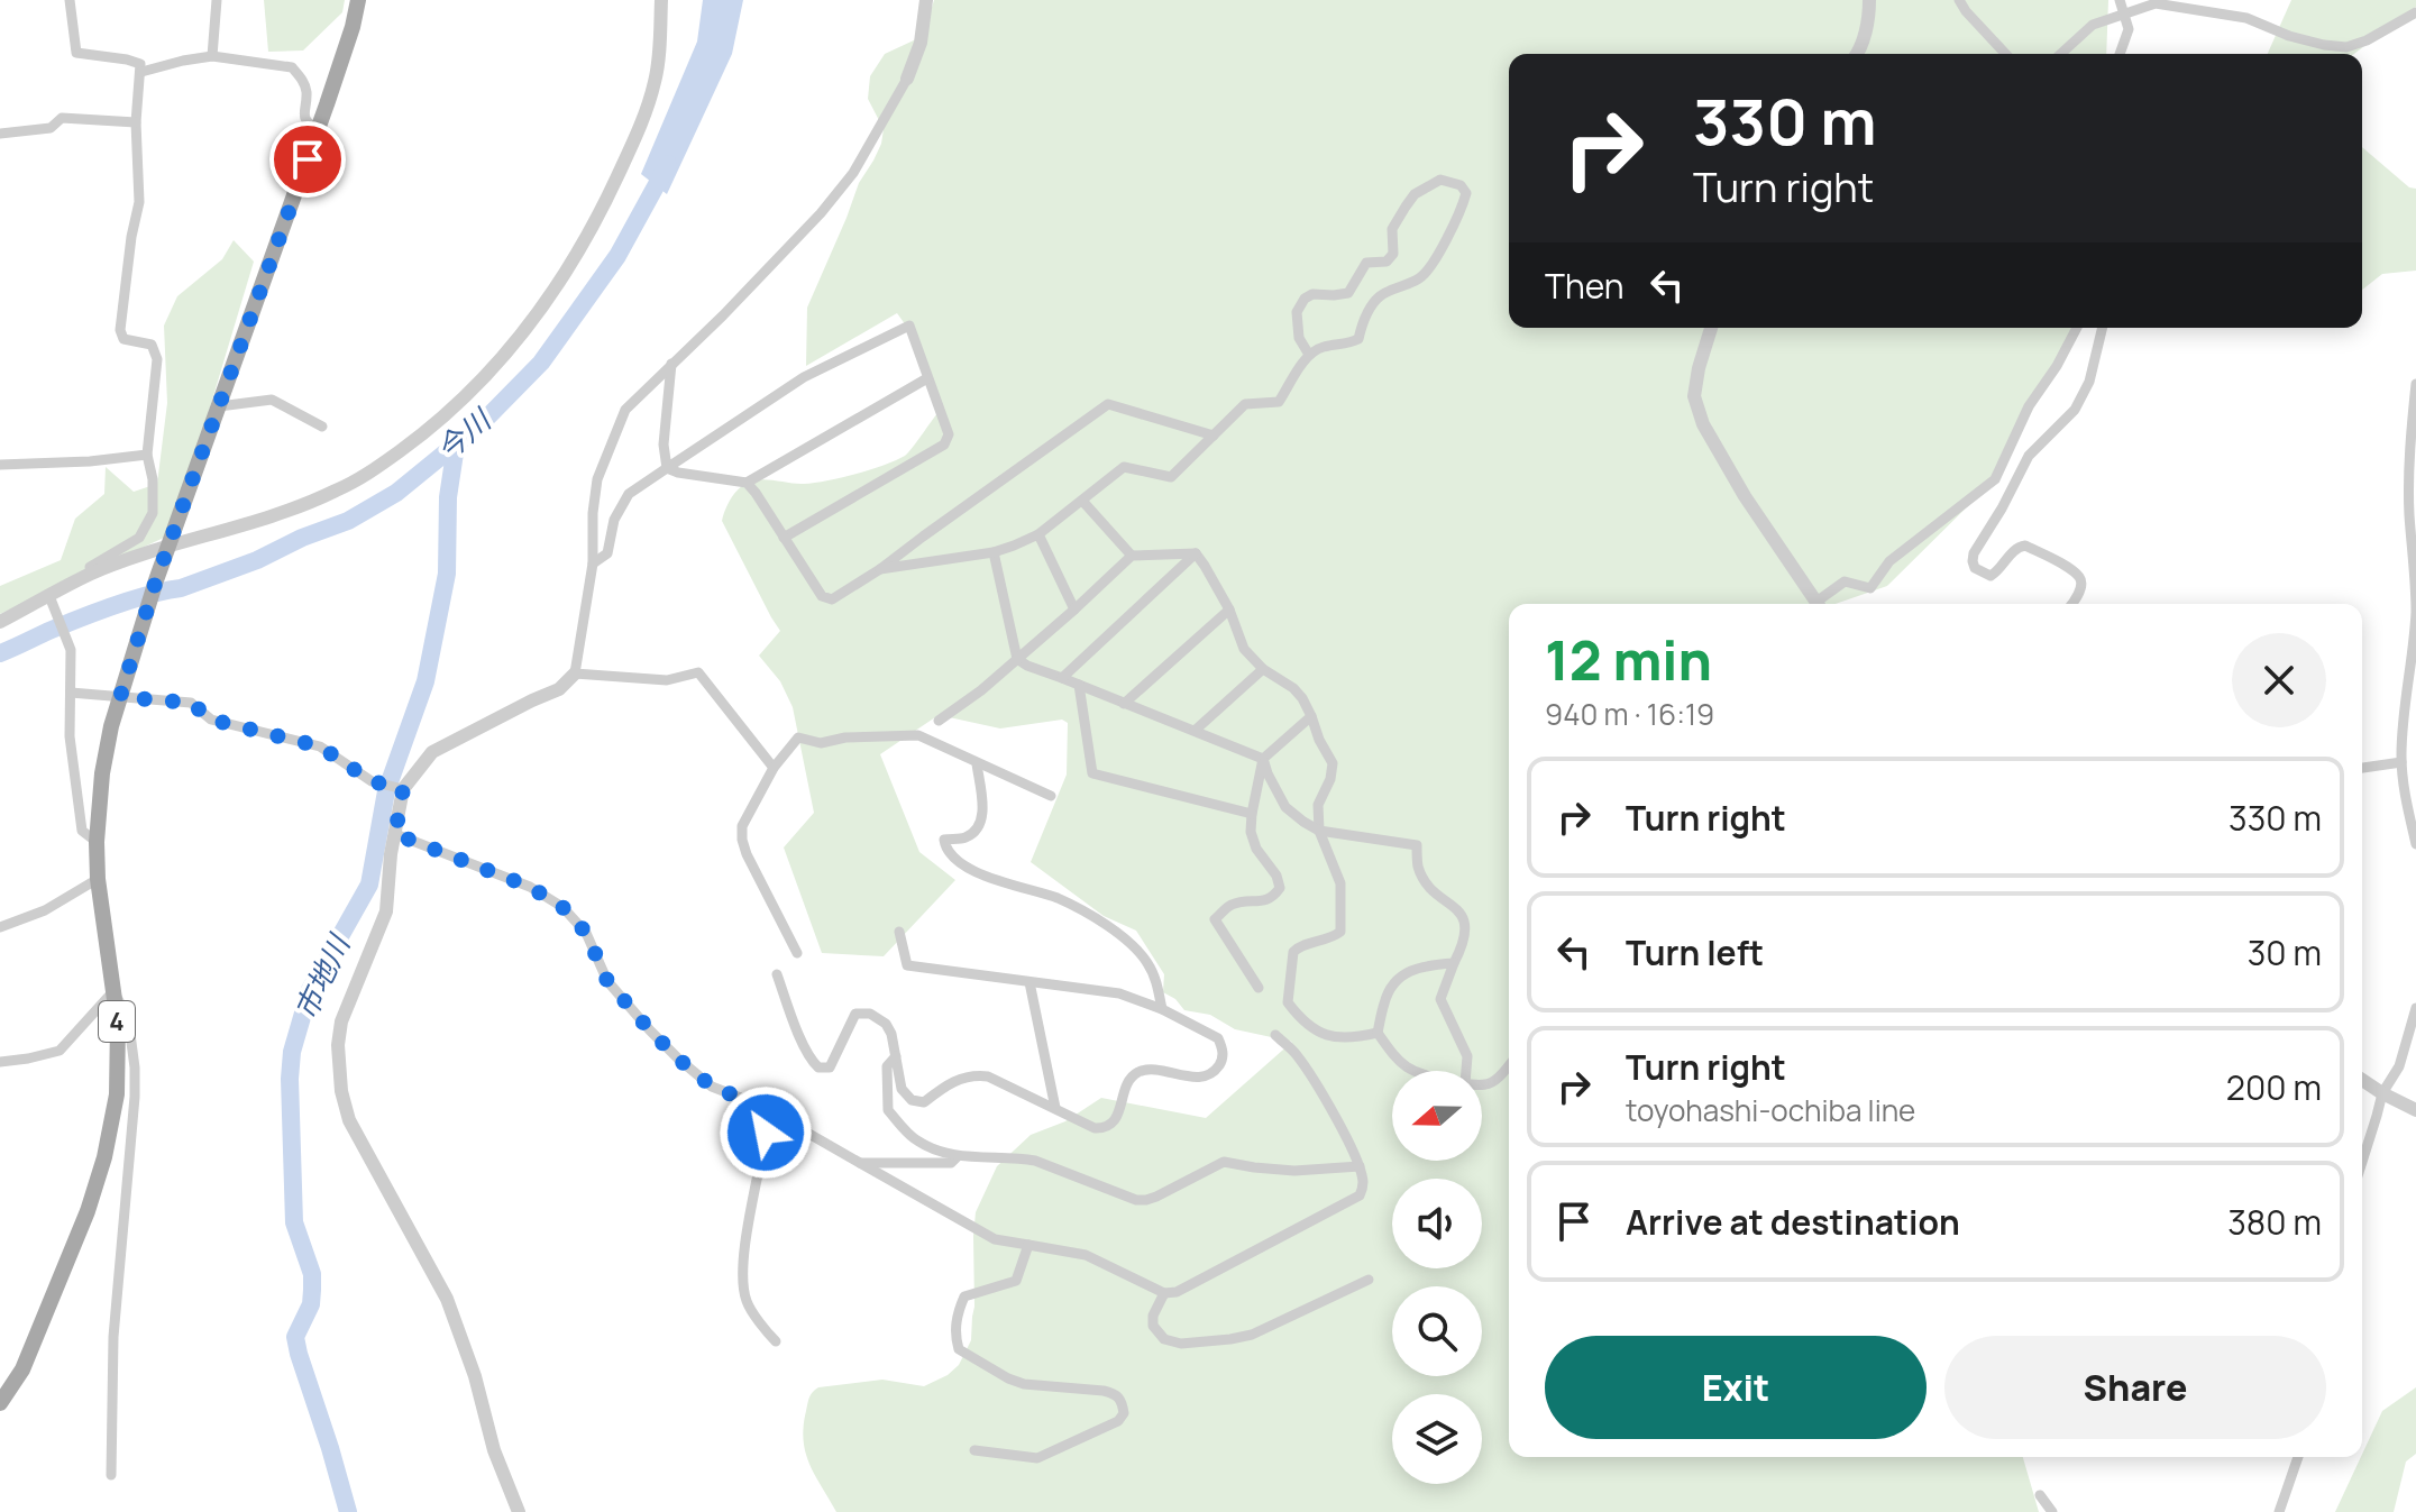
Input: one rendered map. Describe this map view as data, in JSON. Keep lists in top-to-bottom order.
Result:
{
  "streets": {
    "main road": ["4"]
  },
  "water": ["今川", "市地川"],
  "north": "left",
  "page": {
    "turn": ["330 m", "Turn right"],
    "then": "Then",
    "heading": ["12 min", "940 m · 16:19"],
    "list": [
      {
        "name": "Turn right",
        "value": "330 m"
      },
      {
        "name": "Turn left",
        "value": "30 m"
      },
      {
        "name": "Turn right",
        "note": "toyohashi-ochiba line",
        "value": "200 m"
      },
      {
        "name": "Arrive at destination",
        "value": "380 m"
      }
    ],
    "buttons": ["Exit", "Share"]
  }
}
